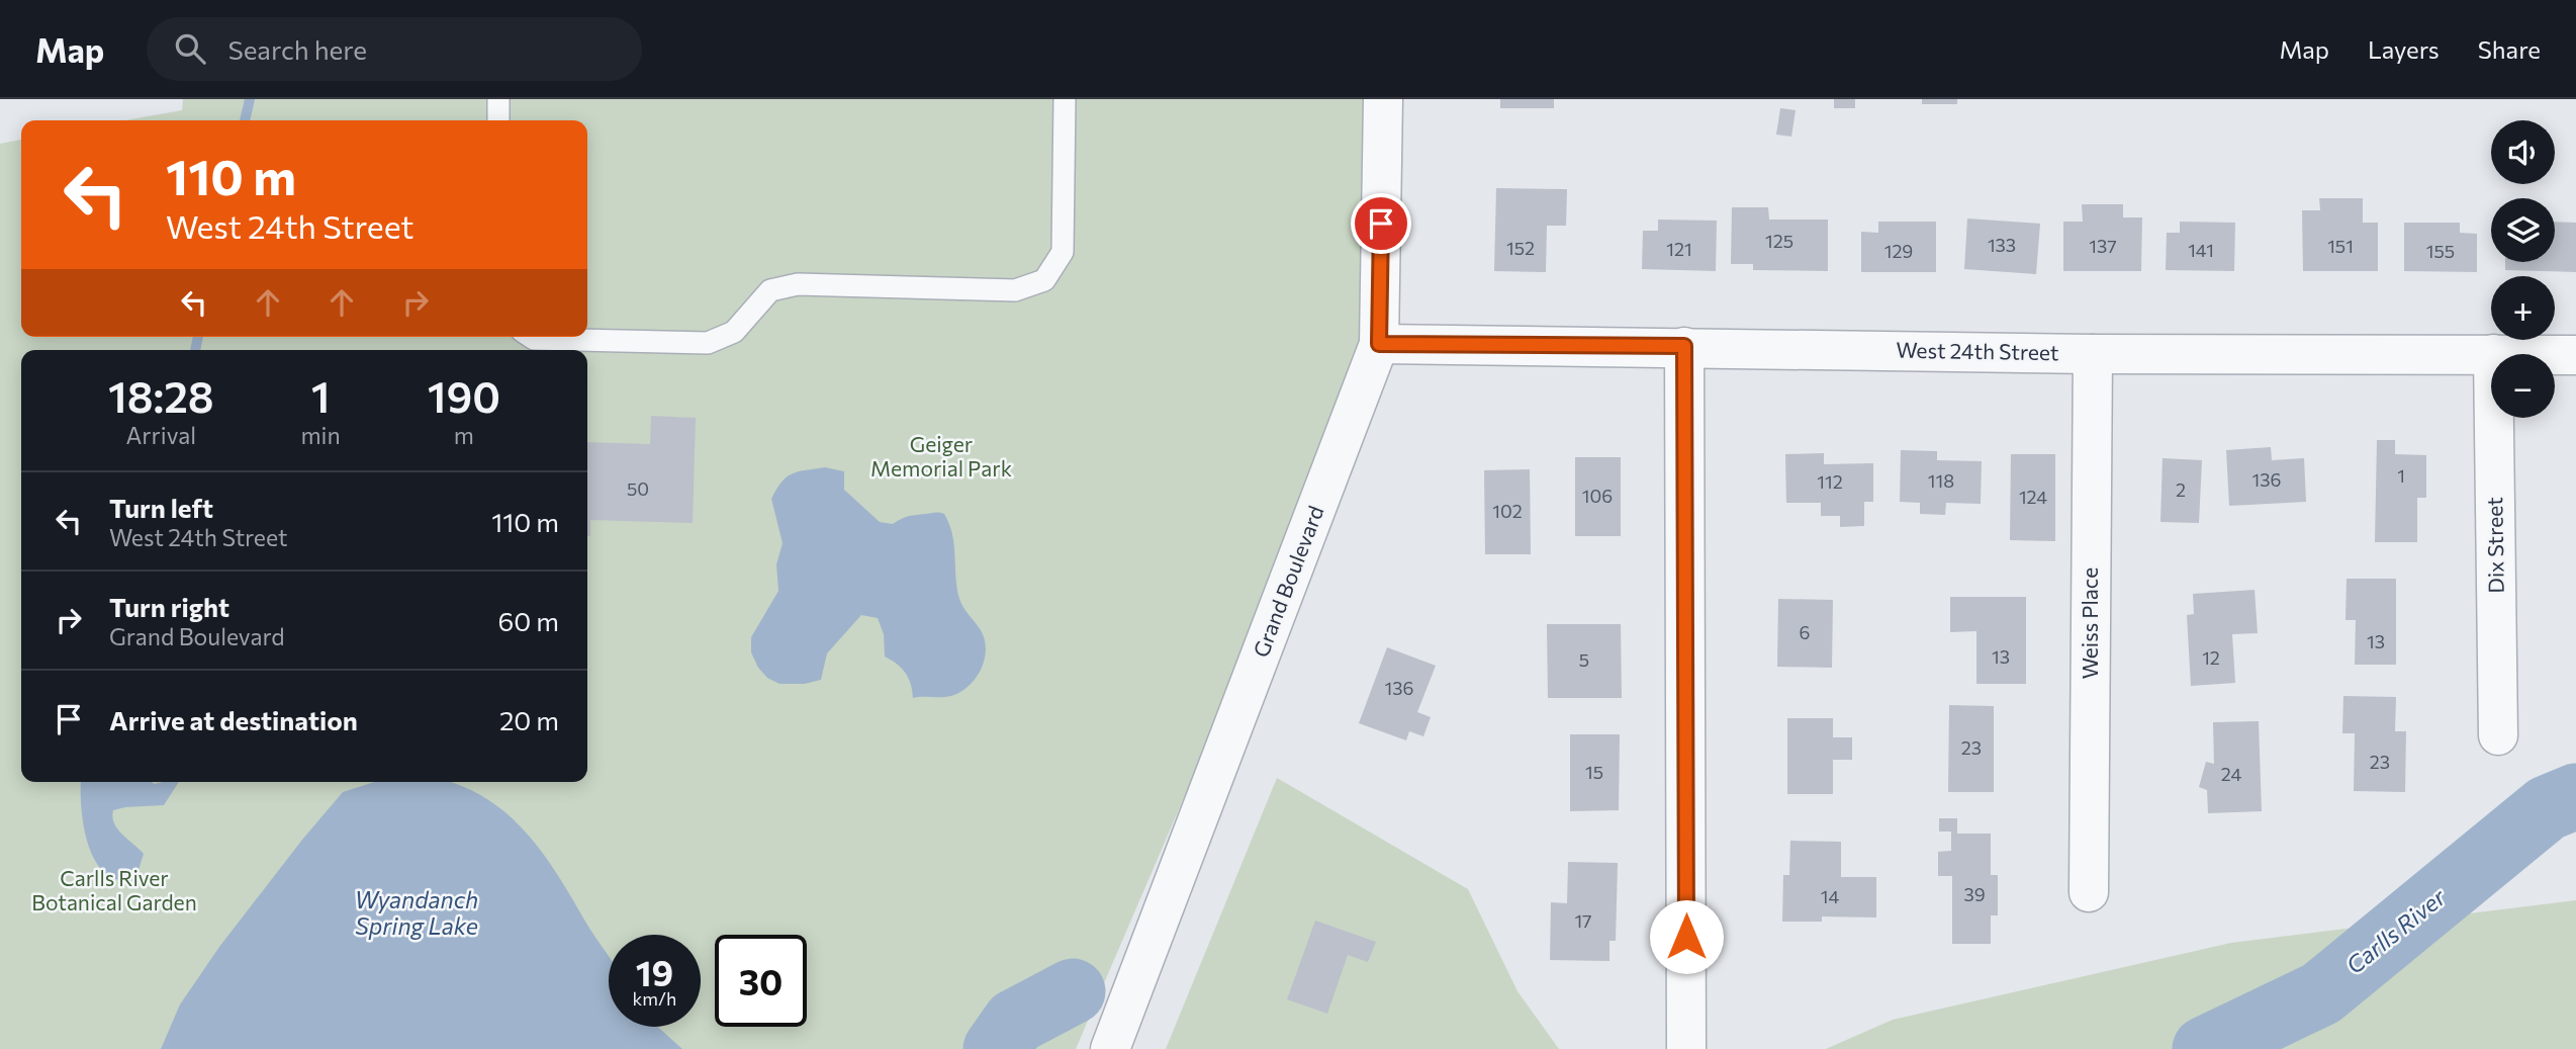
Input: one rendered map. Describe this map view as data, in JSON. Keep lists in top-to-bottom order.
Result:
{
  "streets": {
    "street": [
      "West 24th Street",
      "Dix Street",
      "Grand Boulevard",
      "Weiss Place"
    ]
  },
  "crossings": [
    ["West 24th Street", "Grand Boulevard"],
    ["West 24th Street", "Weiss Place"]
  ],
  "water": ["Wyandanch Spring Lake", "Carlls River"],
  "parks": ["Geiger Memorial Park", "Carlls River Botanical Garden"],
  "house_numbers": [
    "125",
    "133",
    "137",
    "151",
    "152",
    "121",
    "141",
    "129",
    "155",
    "1",
    "136",
    "118",
    "112",
    "50",
    "2",
    "106",
    "124",
    "102",
    "6",
    "13",
    "13",
    "12",
    "5",
    "136",
    "23",
    "23",
    "15",
    "24",
    "39",
    "14",
    "17"
  ],
  "page": {
    "header": "Map",
    "search": "Search here",
    "nav": ["Map", "Layers", "Share"],
    "map_buttons": ["+", "−"],
    "turn": ["110 m", "West 24th Street"],
    "eta": [
      "18:28",
      "Arrival",
      "1",
      "min",
      "190",
      "m"
    ],
    "list": [
      {
        "name": "Turn left",
        "note": "West 24th Street",
        "value": "110 m"
      },
      {
        "name": "Turn right",
        "note": "Grand Boulevard",
        "value": "60 m"
      },
      {
        "name": "Arrive at destination",
        "value": "20 m"
      }
    ],
    "speed": "19 km/h",
    "limit": "30"
  }
}
